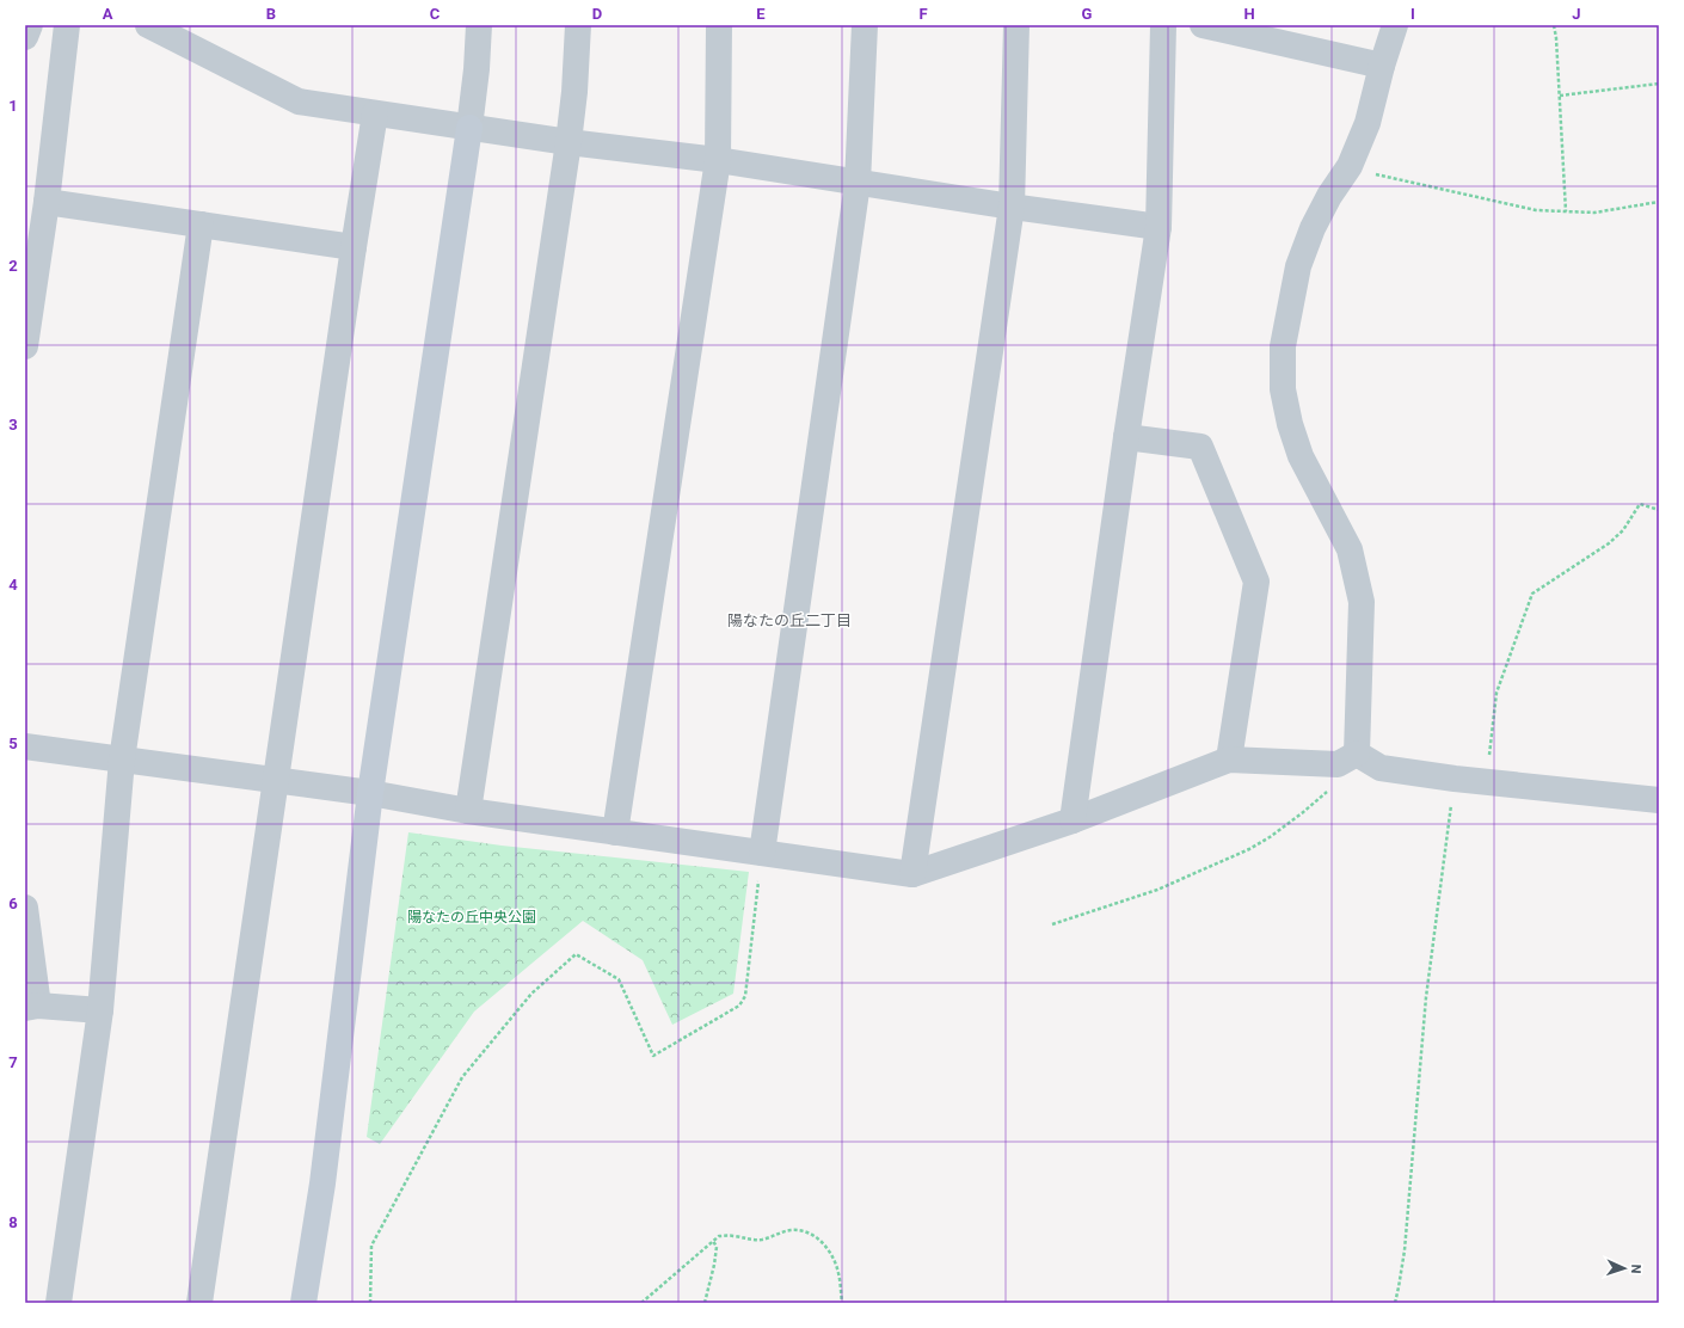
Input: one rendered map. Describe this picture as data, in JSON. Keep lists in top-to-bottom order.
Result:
{
  "districts": ["陽なたの丘二丁目"],
  "parks": ["陽なたの丘中央公園"],
  "north": "right",
  "grid": {
    "columns": [
      "A",
      "B",
      "C",
      "D",
      "E",
      "F",
      "G",
      "H",
      "I",
      "J"
    ],
    "rows": [
      "1",
      "2",
      "3",
      "4",
      "5",
      "6",
      "7",
      "8"
    ]
  }
}
